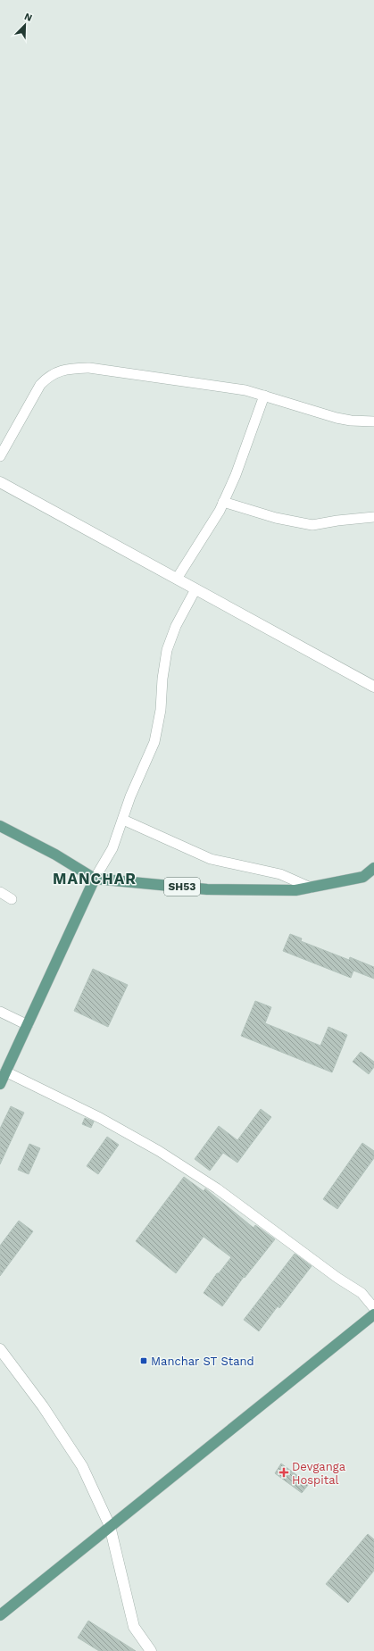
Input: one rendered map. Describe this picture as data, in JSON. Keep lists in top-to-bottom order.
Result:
{
  "streets": {
    "main road": ["SH53"]
  },
  "districts": ["MANCHAR"],
  "places": {
    "transit": ["Manchar ST Stand"],
    "health": ["Devganga Hospital"]
  },
  "north": "top right"
}
